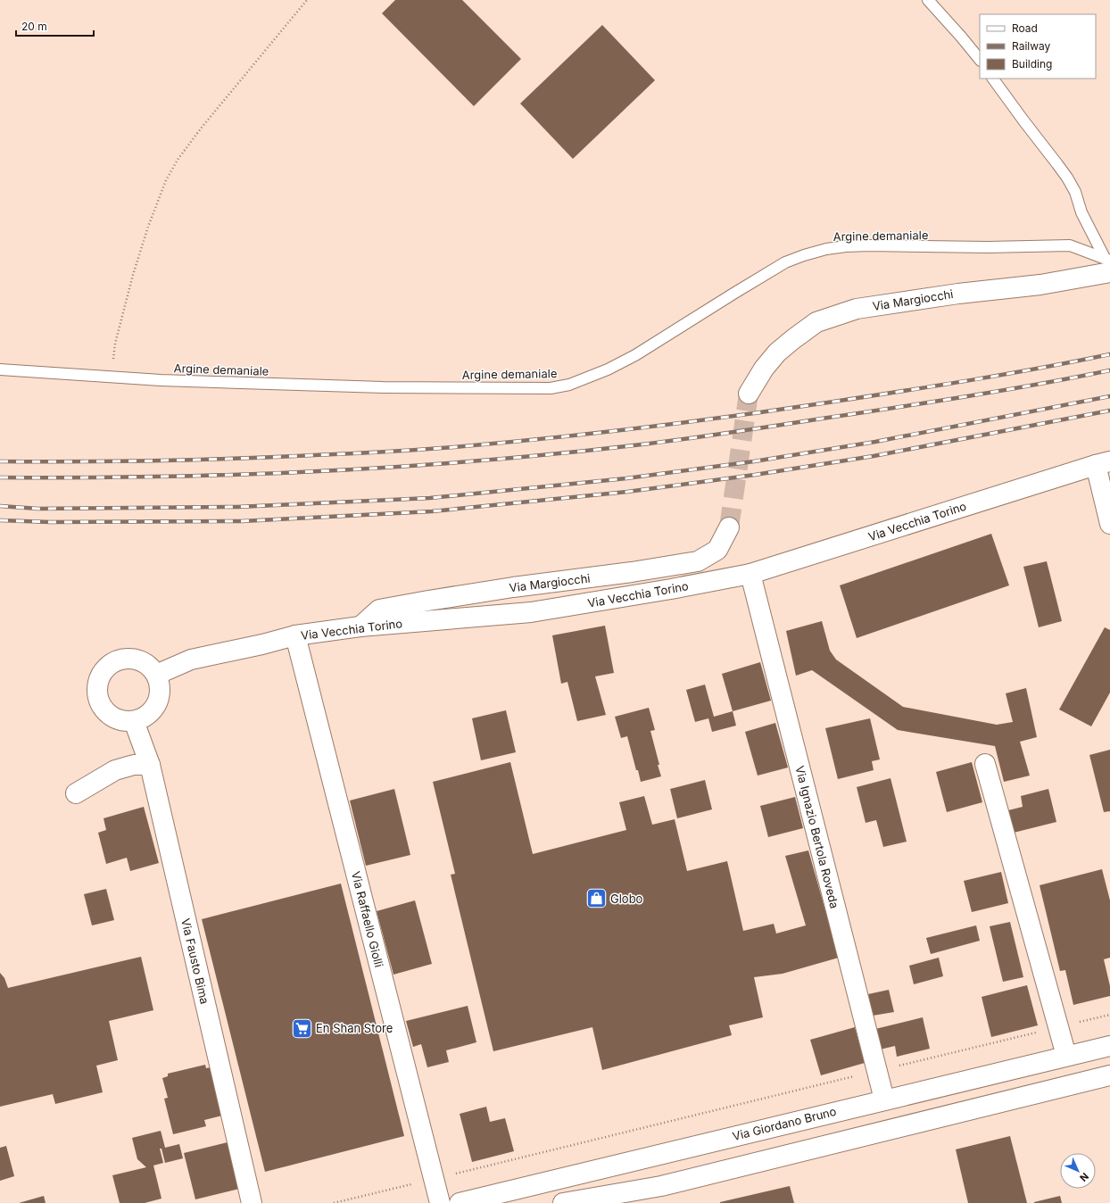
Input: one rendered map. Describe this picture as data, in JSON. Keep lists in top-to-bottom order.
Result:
{
  "streets": {
    "street": [
      "Via Margiocchi",
      "Via Vecchia Torino",
      "Via Ignazio Bertola Roveda",
      "Via Raffaello Giolli",
      "Via Fausto Bima",
      "Via Giordano Bruno"
    ],
    "lane": ["Argine demaniale"]
  },
  "crossings": [
    ["Argine demaniale", "Via Margiocchi"],
    ["Via Margiocchi", "Via Vecchia Torino"],
    ["Via Vecchia Torino", "Via Ignazio Bertola Roveda"],
    ["Via Vecchia Torino", "Via Raffaello Giolli"],
    ["Via Vecchia Torino", "Via Fausto Bima"],
    ["Via Ignazio Bertola Roveda", "Via Giordano Bruno"]
  ],
  "places": {
    "shop": ["Globo"],
    "supermarket": ["En Shan Store"]
  },
  "legend": ["Road", "Railway", "Building"],
  "scale_bar": "20 m",
  "north": "bottom right"
}
